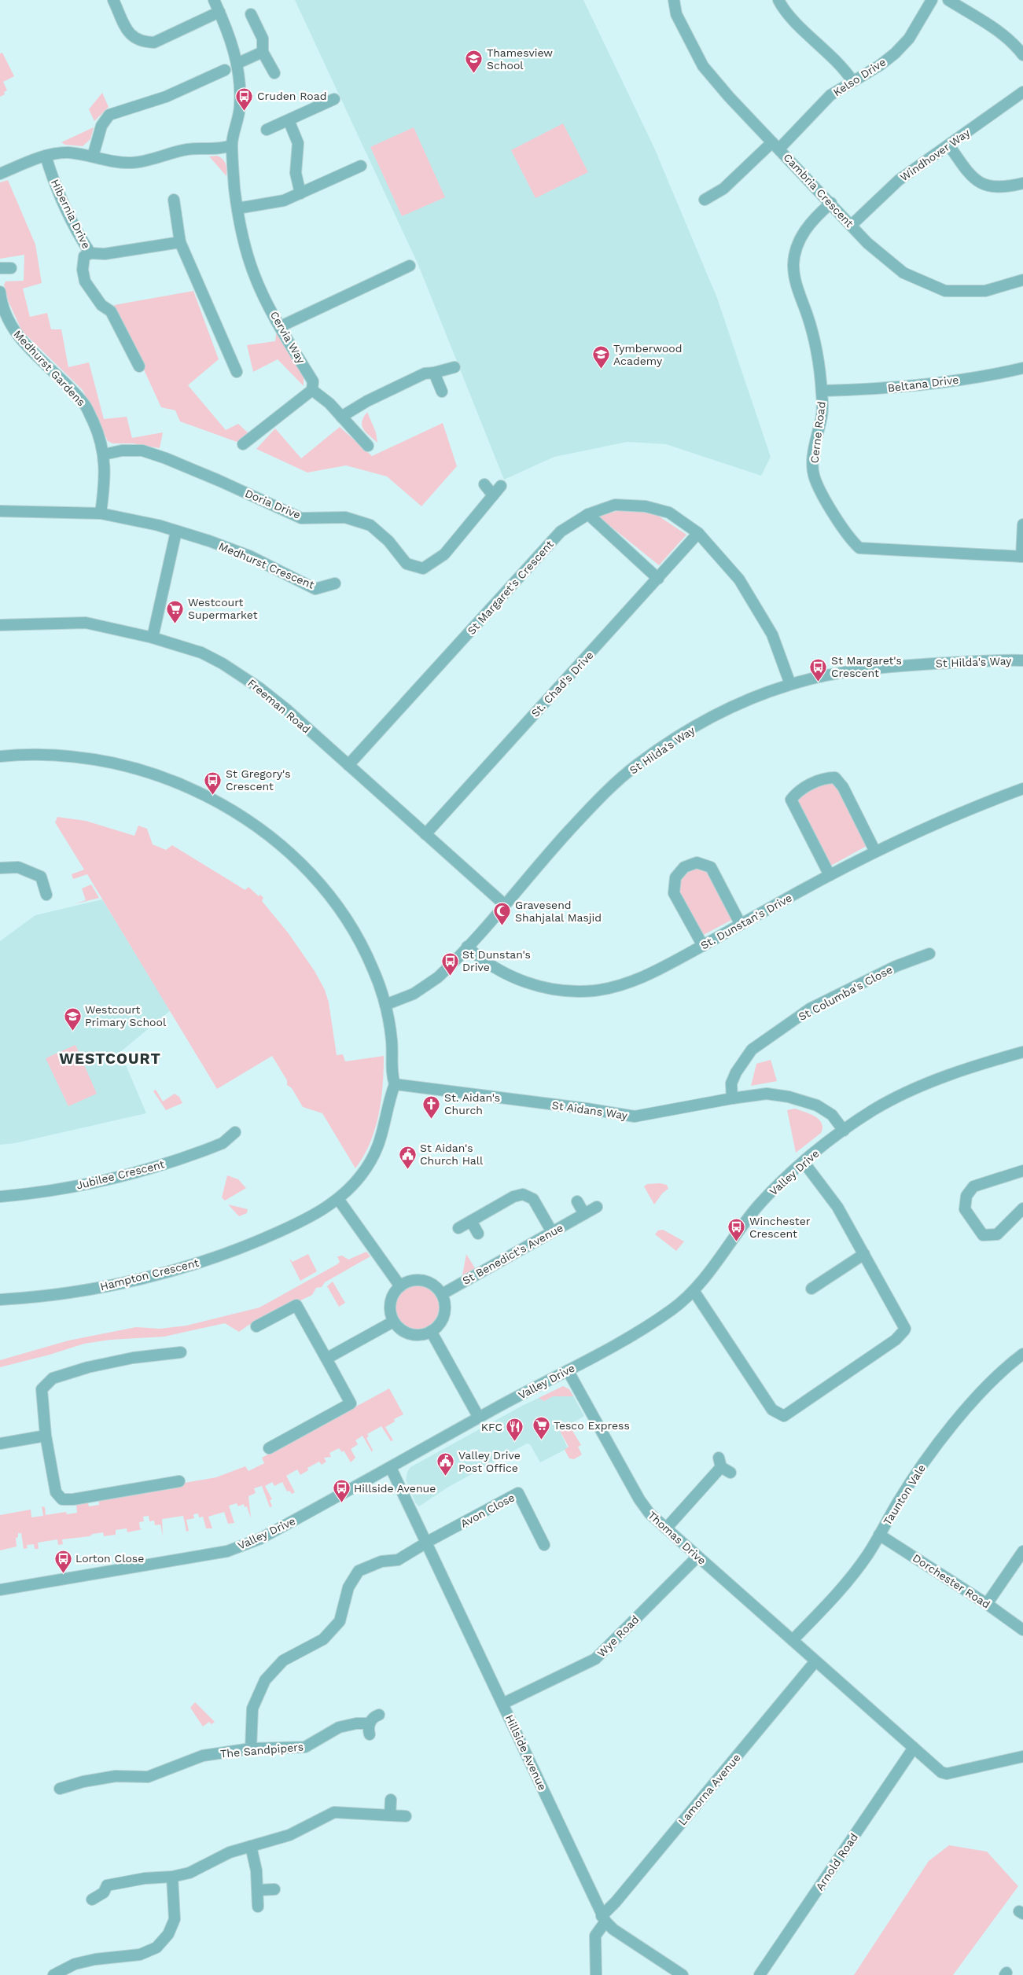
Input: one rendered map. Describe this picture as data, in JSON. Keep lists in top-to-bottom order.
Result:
{
  "streets": {
    "street": [
      "Kelso Drive",
      "Windhover Way",
      "Cambria Crescent",
      "Hibernia Drive",
      "Cervia Way",
      "Medhurst Gardens",
      "Beltana Drive",
      "Cerne Road",
      "Doria Drive",
      "Medhurst Crescent",
      "St Margaret's Crescent",
      "St Hilda's Way",
      "St. Chad's Drive",
      "Freeman Road",
      "St. Dunstan's Drive",
      "St Columba's Close",
      "St Aidans Way",
      "Valley Drive",
      "Jubilee Crescent",
      "St Benedict's Avenue",
      "Hampton Crescent",
      "Taunton Vale",
      "Avon Close",
      "Thomas Drive",
      "Dorchester Road",
      "Wye Road",
      "The Sandpipers",
      "Hillside Avenue",
      "Lamorna Avenue",
      "Arnold Road"
    ]
  },
  "crossings": [
    ["Kelso Drive", "Cambria Crescent"],
    ["Windhover Way", "Cambria Crescent"],
    ["Cambria Crescent", "Cerne Road"],
    ["Medhurst Gardens", "Doria Drive"],
    ["Medhurst Gardens", "Medhurst Crescent"],
    ["Beltana Drive", "Cerne Road"],
    ["St Margaret's Crescent", "St Hilda's Way"],
    ["St Margaret's Crescent", "St. Chad's Drive"],
    ["St Margaret's Crescent", "Freeman Road"],
    ["St Hilda's Way", "Freeman Road"],
    ["St Hilda's Way", "St. Dunstan's Drive"],
    ["St. Chad's Drive", "Freeman Road"],
    ["St Columba's Close", "St Aidans Way"],
    ["St Aidans Way", "Valley Drive"],
    ["Valley Drive", "Thomas Drive"],
    ["Valley Drive", "Hillside Avenue"],
    ["Taunton Vale", "Thomas Drive"],
    ["Taunton Vale", "Dorchester Road"],
    ["Avon Close", "The Sandpipers"],
    ["Avon Close", "Hillside Avenue"],
    ["Thomas Drive", "Wye Road"],
    ["Wye Road", "Hillside Avenue"],
    ["Hillside Avenue", "Lamorna Avenue"]
  ],
  "districts": ["WESTCOURT"],
  "places": {
    "school or university": ["Thamesview School", "Tymberwood Academy", "Westcourt Primary School"],
    "bus stop": [
      "Cruden Road",
      "St Margaret's Crescent",
      "St Gregory's Crescent",
      "St Dunstan's Drive",
      "Winchester Crescent",
      "Hillside Avenue",
      "Lorton Close"
    ],
    "supermarket": ["Westcourt Supermarket", "Tesco Express"],
    "mosque": ["Gravesend Shahjalal Masjid"],
    "church": ["St. Aidan's Church"],
    "public building": ["St Aidan's Church Hall", "Valley Drive Post Office"],
    "restaurant": ["KFC"]
  }
}
